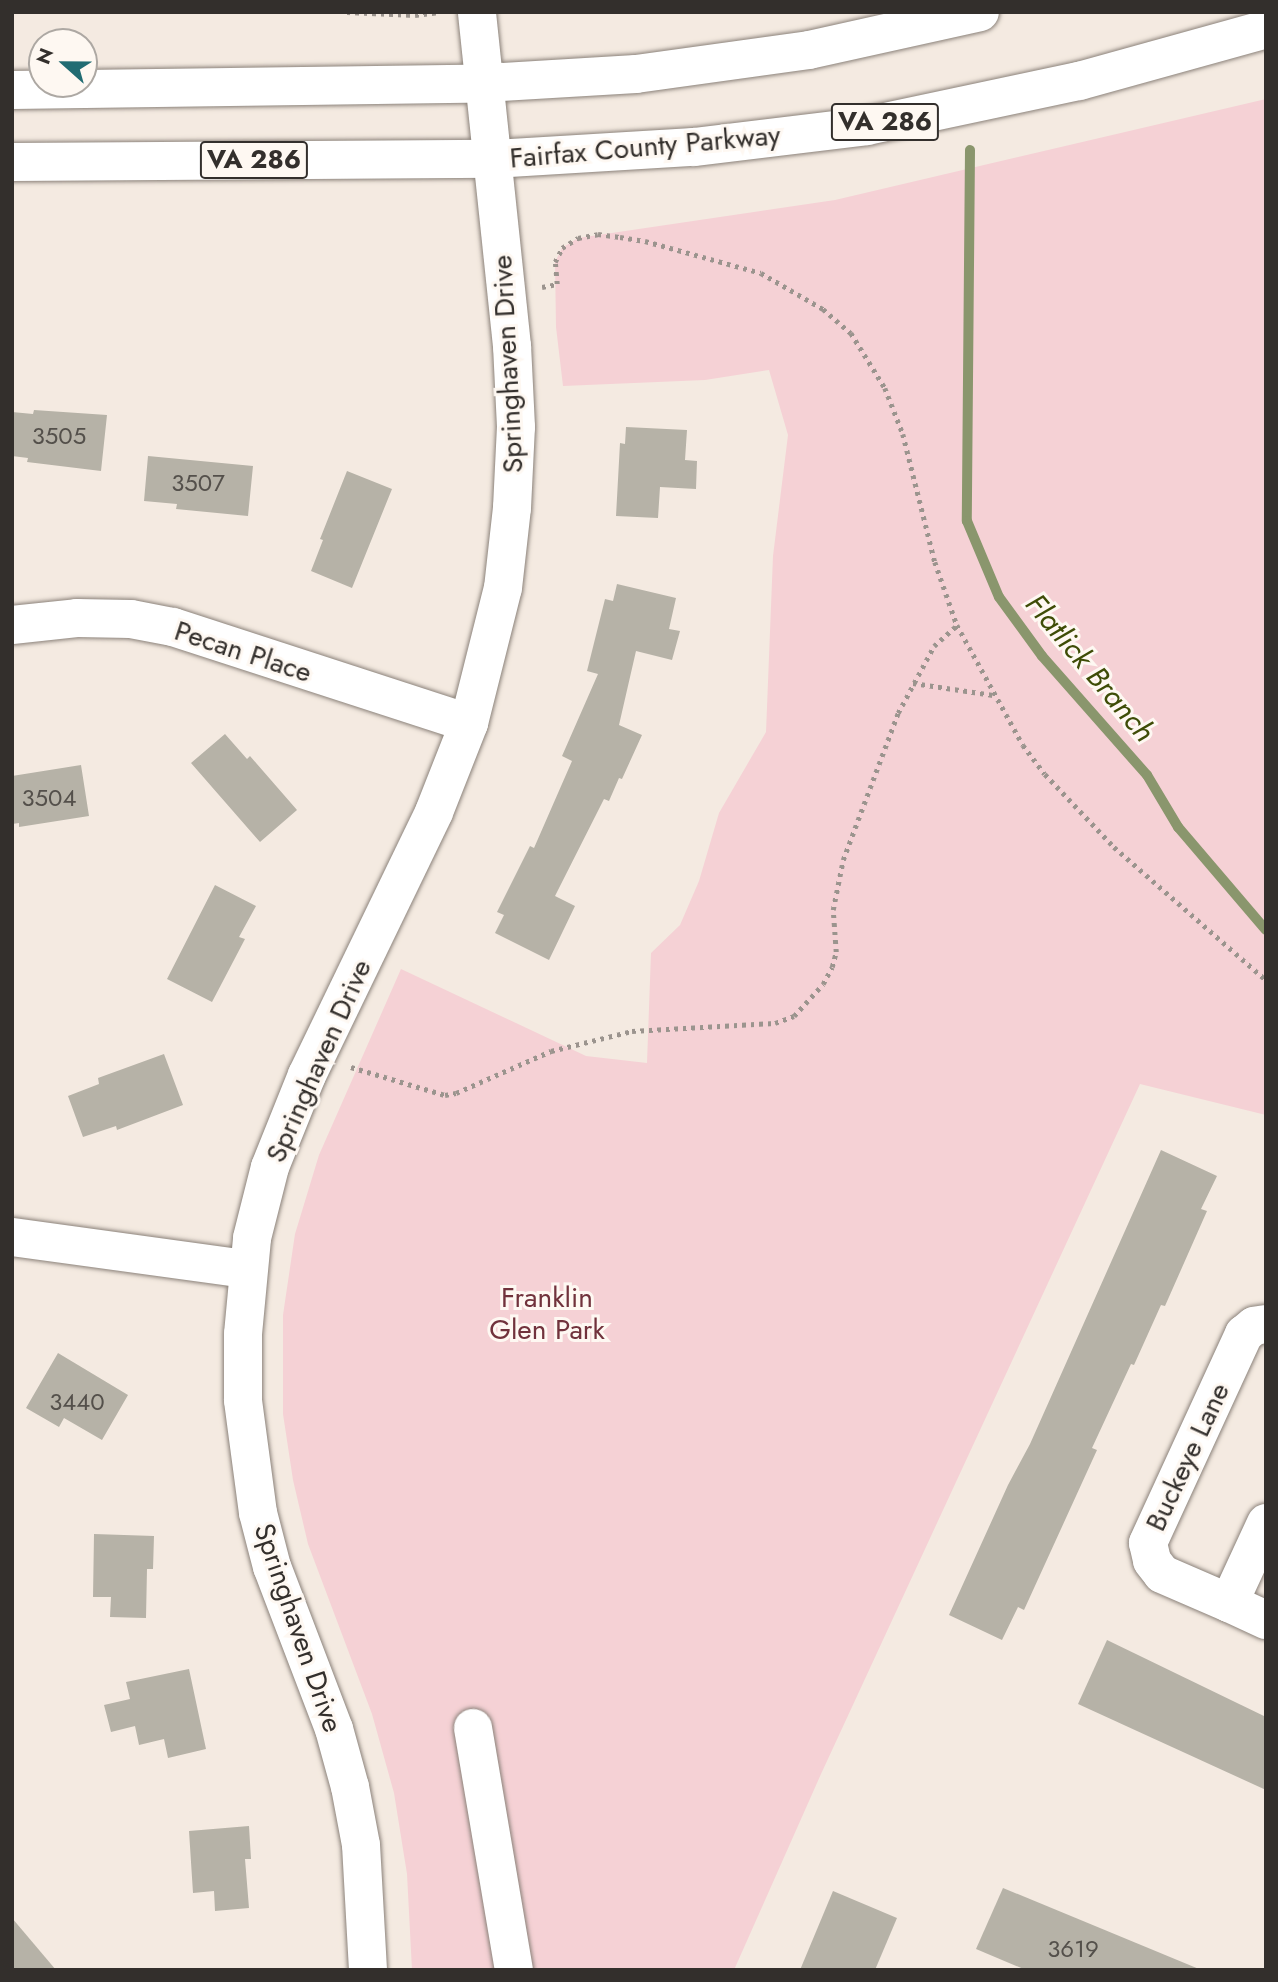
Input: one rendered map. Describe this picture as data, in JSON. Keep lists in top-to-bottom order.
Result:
{
  "streets": {
    "main road": [
      "VA 286",
      "Fairfax County Parkway",
      "Springhaven Drive",
      "Pecan Place",
      "Buckeye Lane"
    ]
  },
  "crossings": [
    ["Fairfax County Parkway", "Springhaven Drive"],
    ["Springhaven Drive", "Pecan Place"]
  ],
  "water": ["Flatlick Branch"],
  "parks": ["Franklin Glen Park"],
  "house_numbers": [
    "3505",
    "3507",
    "3504",
    "3440",
    "3619"
  ],
  "north": "left"
}
